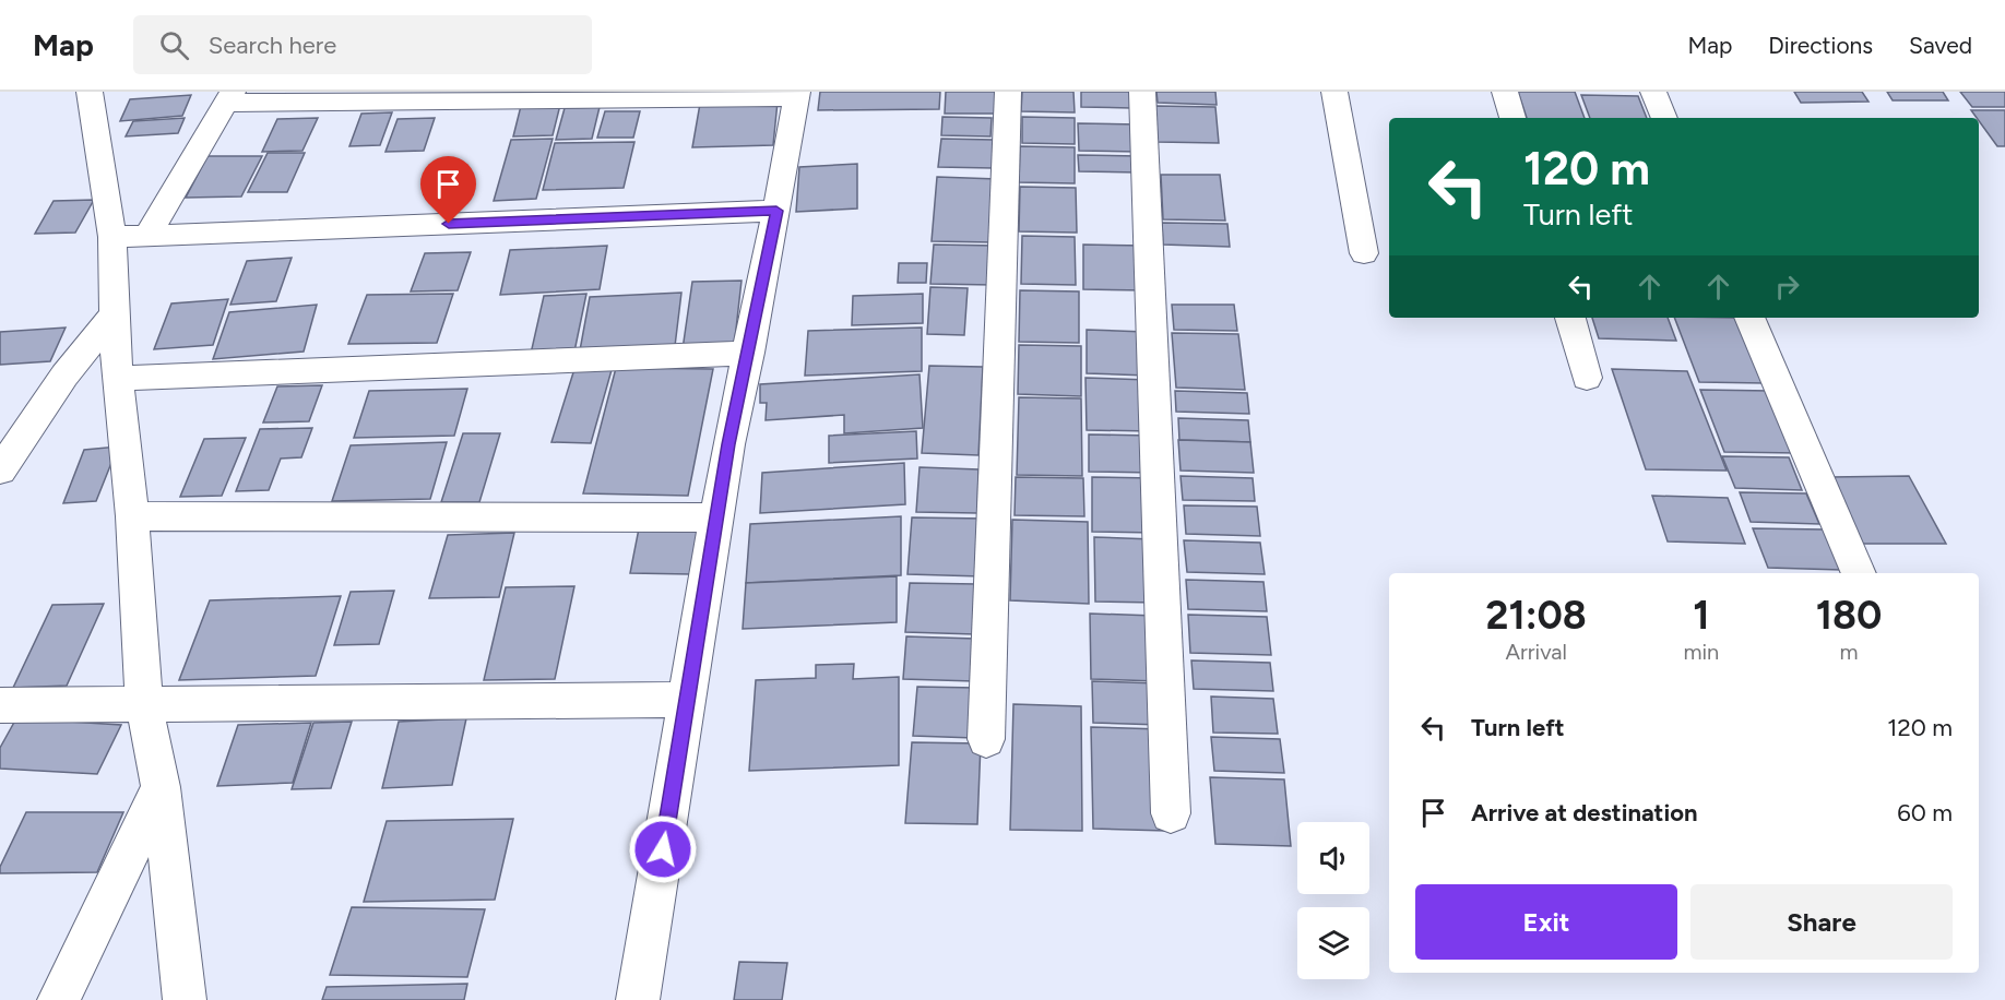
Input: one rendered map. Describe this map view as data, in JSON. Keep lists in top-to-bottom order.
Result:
{
  "page": {
    "header": "Map",
    "search": "Search here",
    "nav": ["Map", "Directions", "Saved"],
    "turn": ["120 m", "Turn left"],
    "eta": [
      "21:08",
      "Arrival",
      "1",
      "min",
      "180",
      "m"
    ],
    "list": [
      {
        "name": "Turn left",
        "value": "120 m"
      },
      {
        "name": "Arrive at destination",
        "value": "60 m"
      }
    ],
    "buttons": ["Exit", "Share"]
  }
}
